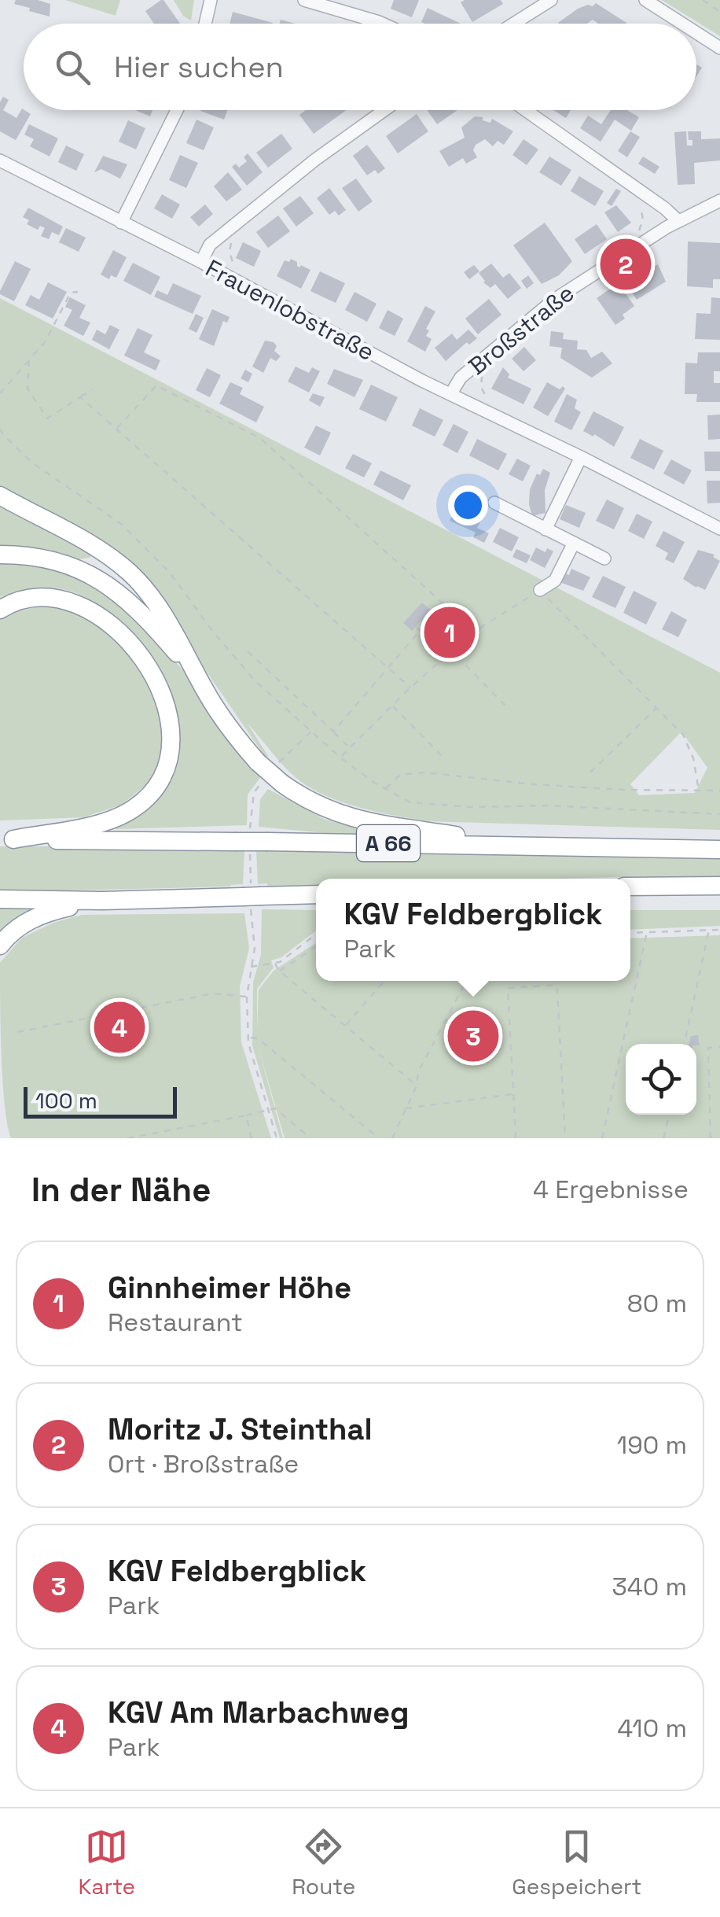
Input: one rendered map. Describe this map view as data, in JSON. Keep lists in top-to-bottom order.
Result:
{
  "streets": {
    "highway": ["A 66"],
    "street": ["Frauenlobstraße", "Broßstraße"]
  },
  "crossings": [
    ["Frauenlobstraße", "Broßstraße"]
  ],
  "scale_bar": "100 m",
  "page": {
    "search": "Hier suchen",
    "pins": [
      "2",
      "1",
      "4",
      "3"
    ],
    "popup": ["KGV Feldbergblick", "Park"],
    "scale": "100 m",
    "heading": ["In der Nähe", "4 Ergebnisse"],
    "list": [
      {
        "mark": "1",
        "name": "Ginnheimer Höhe",
        "note": "Restaurant",
        "value": "80 m"
      },
      {
        "mark": "2",
        "name": "Moritz J. Steinthal",
        "note": "Ort · Broßstraße",
        "value": "190 m"
      },
      {
        "mark": "3",
        "name": "KGV Feldbergblick",
        "note": "Park",
        "value": "340 m"
      },
      {
        "mark": "4",
        "name": "KGV Am Marbachweg",
        "note": "Park",
        "value": "410 m"
      }
    ],
    "nav": ["Karte", "Route", "Gespeichert"]
  }
}
